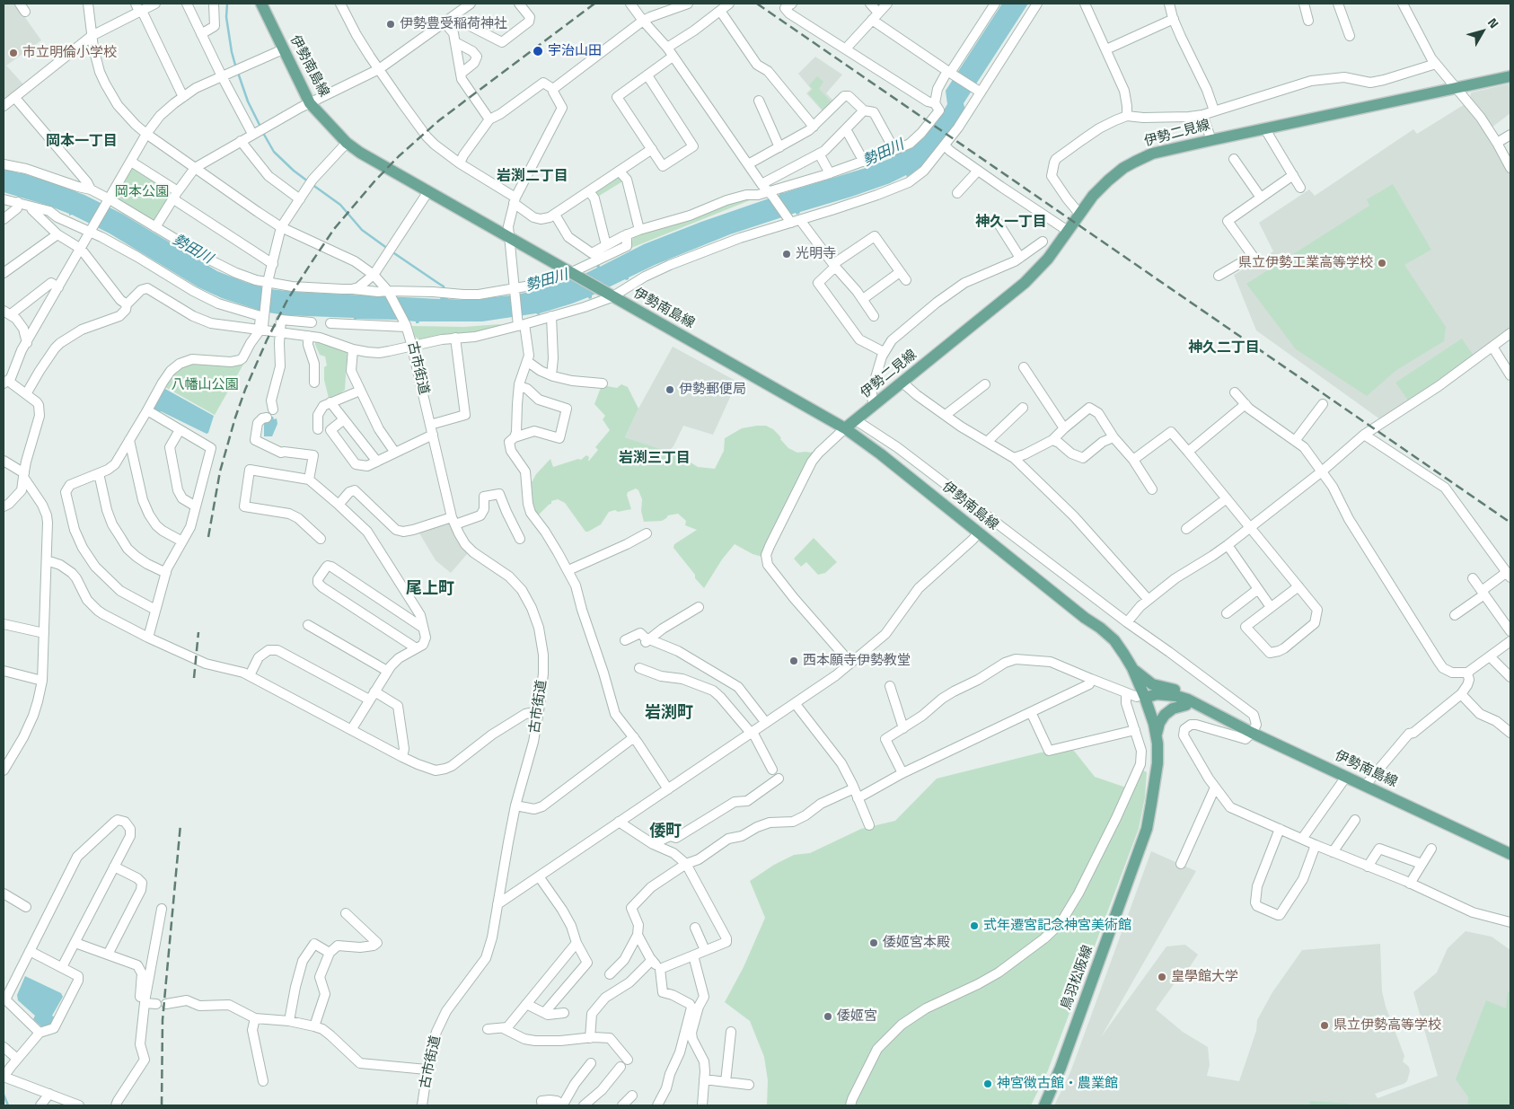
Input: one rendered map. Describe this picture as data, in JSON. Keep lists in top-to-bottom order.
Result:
{
  "streets": {
    "main road": ["伊勢南島線", "伊勢二見線", "鳥羽松阪線"],
    "street": ["古市街道"]
  },
  "crossings": [
    ["伊勢南島線", "伊勢二見線"],
    ["伊勢南島線", "鳥羽松阪線"]
  ],
  "districts": [
    "岡本一丁目",
    "岩渕二丁目",
    "神久一丁目",
    "神久二丁目",
    "岩渕三丁目",
    "尾上町",
    "岩渕町",
    "倭町"
  ],
  "water": ["勢田川"],
  "parks": ["岡本公園", "八幡山公園"],
  "places": [
    "伊勢豊受稲荷神社",
    "宇治山田",
    "市立明倫小学校",
    "光明寺",
    "県立伊勢工業高等学校",
    "伊勢郵便局",
    "西本願寺伊勢教堂",
    "式年遷宮記念神宮美術館",
    "倭姬宮本殿",
    "皇學館大学",
    "倭姬宮",
    "県立伊勢高等学校",
    "神宮徴古館・農業館"
  ],
  "north": "top right"
}
